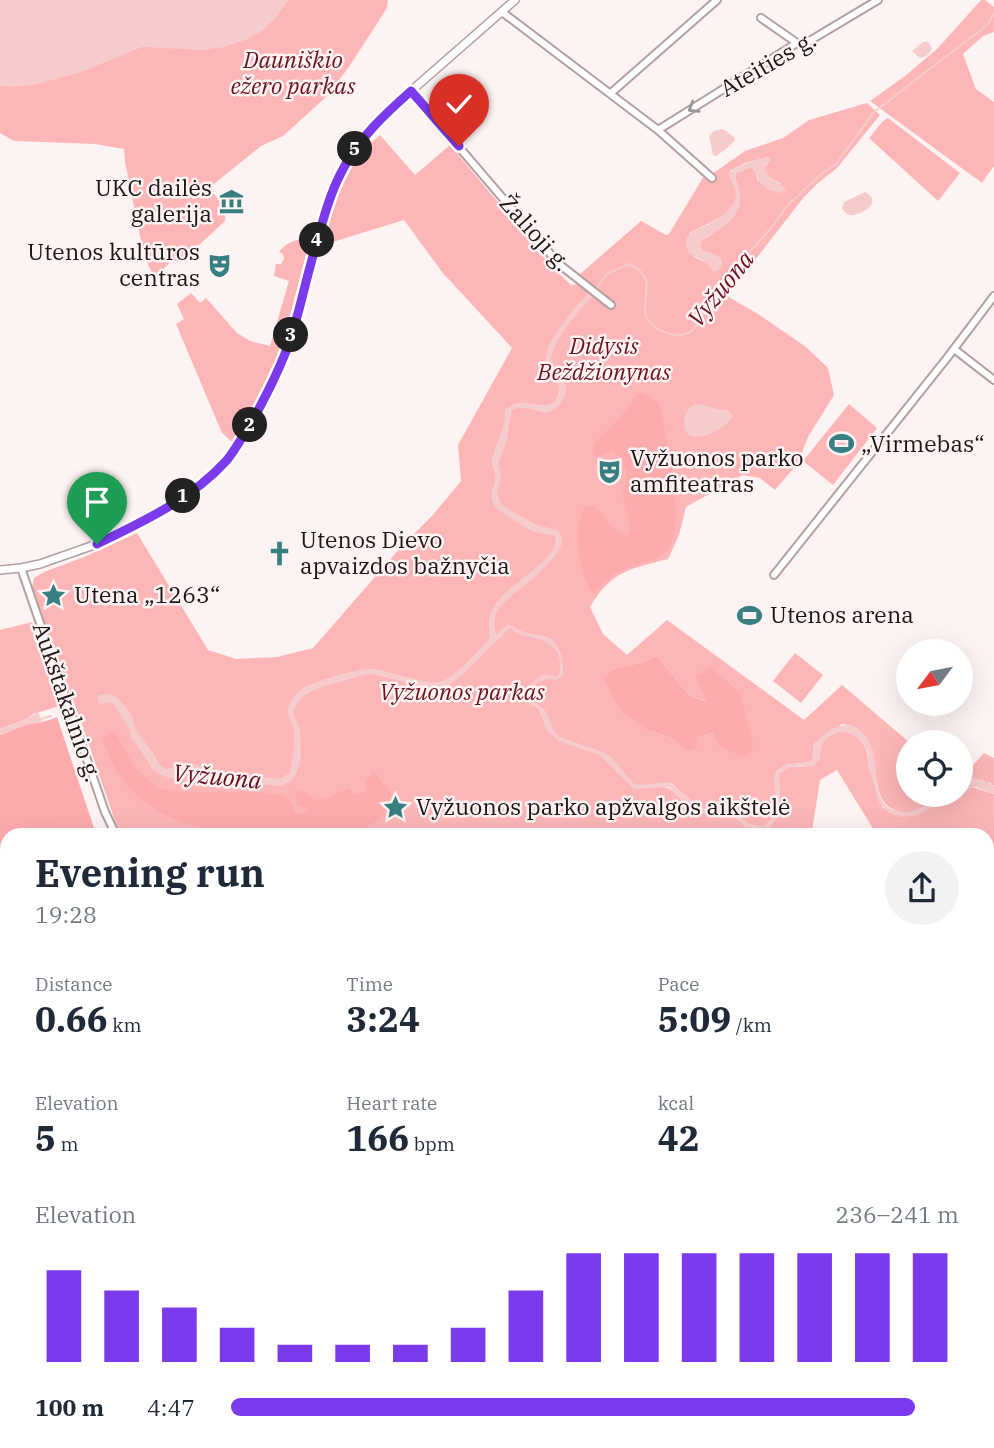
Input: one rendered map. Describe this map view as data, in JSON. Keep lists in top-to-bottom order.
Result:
{
  "streets": {
    "street": ["Ateities g.", "Žalioji g.", "Aukštakalnio g."]
  },
  "one_way": ["Ateities g."],
  "water": ["Vyžuona"],
  "parks": ["Dauniškio ežero parkas", "Didysis Beždžionynas", "Vyžuonos parkas"],
  "places": {
    "museum": ["UKC dailės galerija"],
    "theatre": ["Utenos kultūros centras", "Vyžuonos parko amfiteatras"],
    "sports": ["„Virmebas“", "Utenos arena"],
    "church": ["Utenos Dievo apvaizdos bažnyčia"],
    "place": ["Utena „1263“", "Vyžuonos parko apžvalgos aikštelė"]
  },
  "north": "bottom left",
  "page": {
    "pins": [
      "5",
      "4",
      "3",
      "2",
      "1"
    ],
    "heading": ["Evening run", "19:28"],
    "stats": [
      ["Distance", "0.66 km"],
      ["Time", "3:24"],
      ["Pace", "5:09 /km"],
      ["Elevation", "5 m"],
      ["Heart rate", "166 bpm"],
      ["kcal", "42"]
    ],
    "chart": ["Elevation", "236–241 m"],
    "list": [
      {
        "name": "100 m",
        "note": "4:47"
      }
    ]
  }
}
